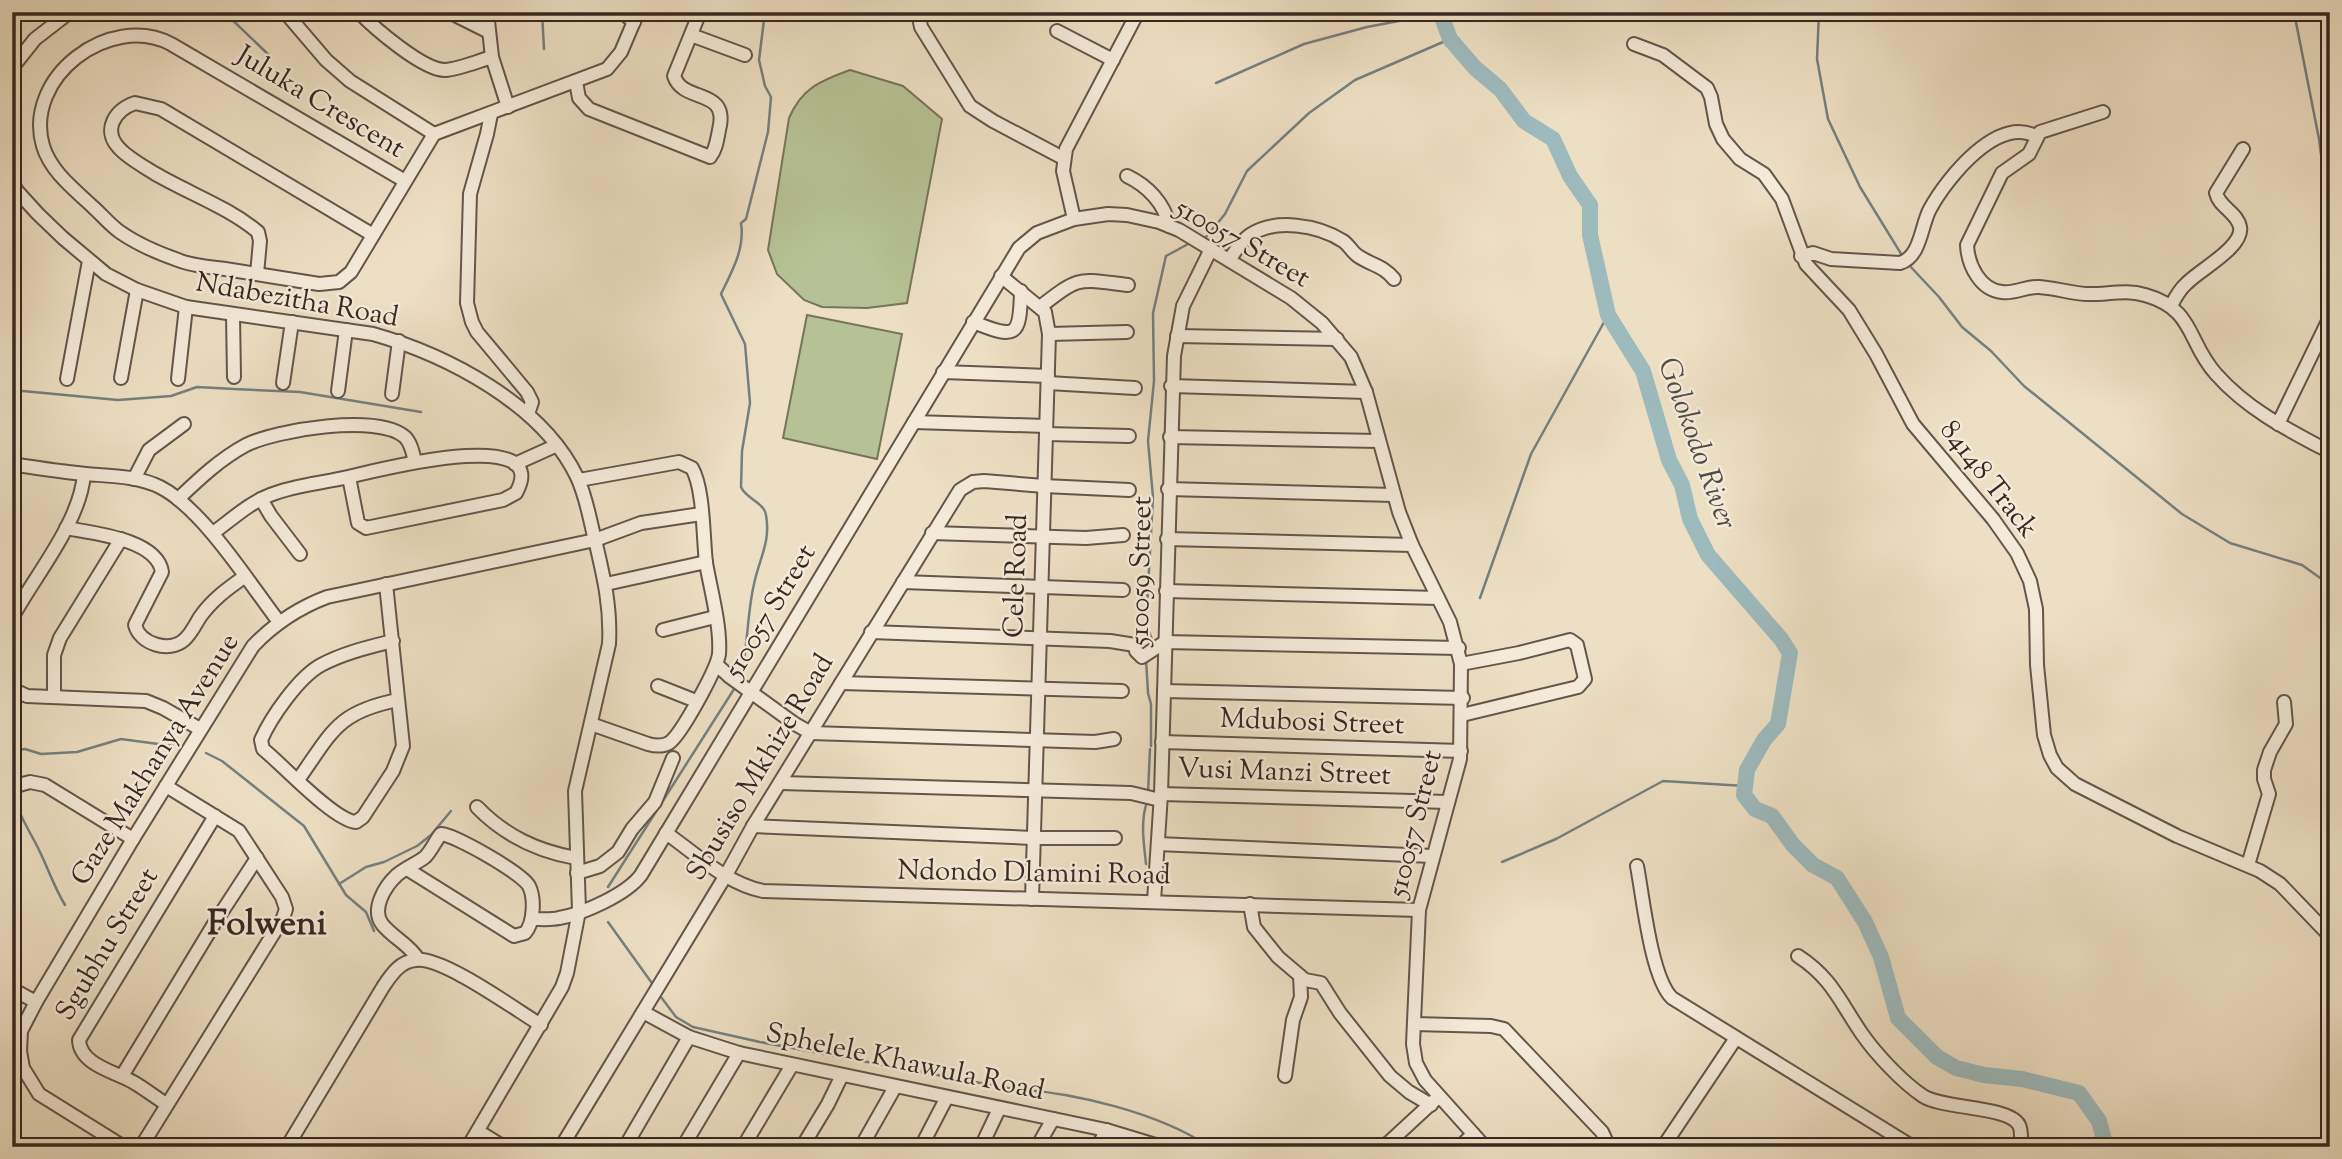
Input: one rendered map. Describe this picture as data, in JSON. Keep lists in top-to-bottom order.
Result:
{
  "streets": {
    "street": [
      "Juluka Crescent",
      "510057 Street",
      "Ndabezitha Road",
      "84148 Track",
      "510059 Street",
      "Cele Road",
      "Mdubosi Street",
      "Gaze Makhanya Avenue",
      "Sbusiso Mkhize Road",
      "Vusi Manzi Street",
      "Ndondo Dlamini Road",
      "Sgubhu Street",
      "Sphelele Khawula Road"
    ]
  },
  "crossings": [
    ["510057 Street", "Ndabezitha Road"],
    ["510057 Street", "510059 Street"],
    ["510057 Street", "Mdubosi Street"],
    ["510057 Street", "Vusi Manzi Street"],
    ["510057 Street", "Ndondo Dlamini Road"],
    ["Ndabezitha Road", "Gaze Makhanya Avenue"],
    ["510059 Street", "Mdubosi Street"],
    ["510059 Street", "Vusi Manzi Street"],
    ["510059 Street", "Ndondo Dlamini Road"],
    ["Cele Road", "Sbusiso Mkhize Road"],
    ["Cele Road", "Vusi Manzi Street"],
    ["Cele Road", "Ndondo Dlamini Road"],
    ["Sbusiso Mkhize Road", "Vusi Manzi Street"],
    ["Sbusiso Mkhize Road", "Ndondo Dlamini Road"],
    ["Sbusiso Mkhize Road", "Sphelele Khawula Road"]
  ],
  "districts": ["Folweni"],
  "water": ["Golokodo River"]
}
